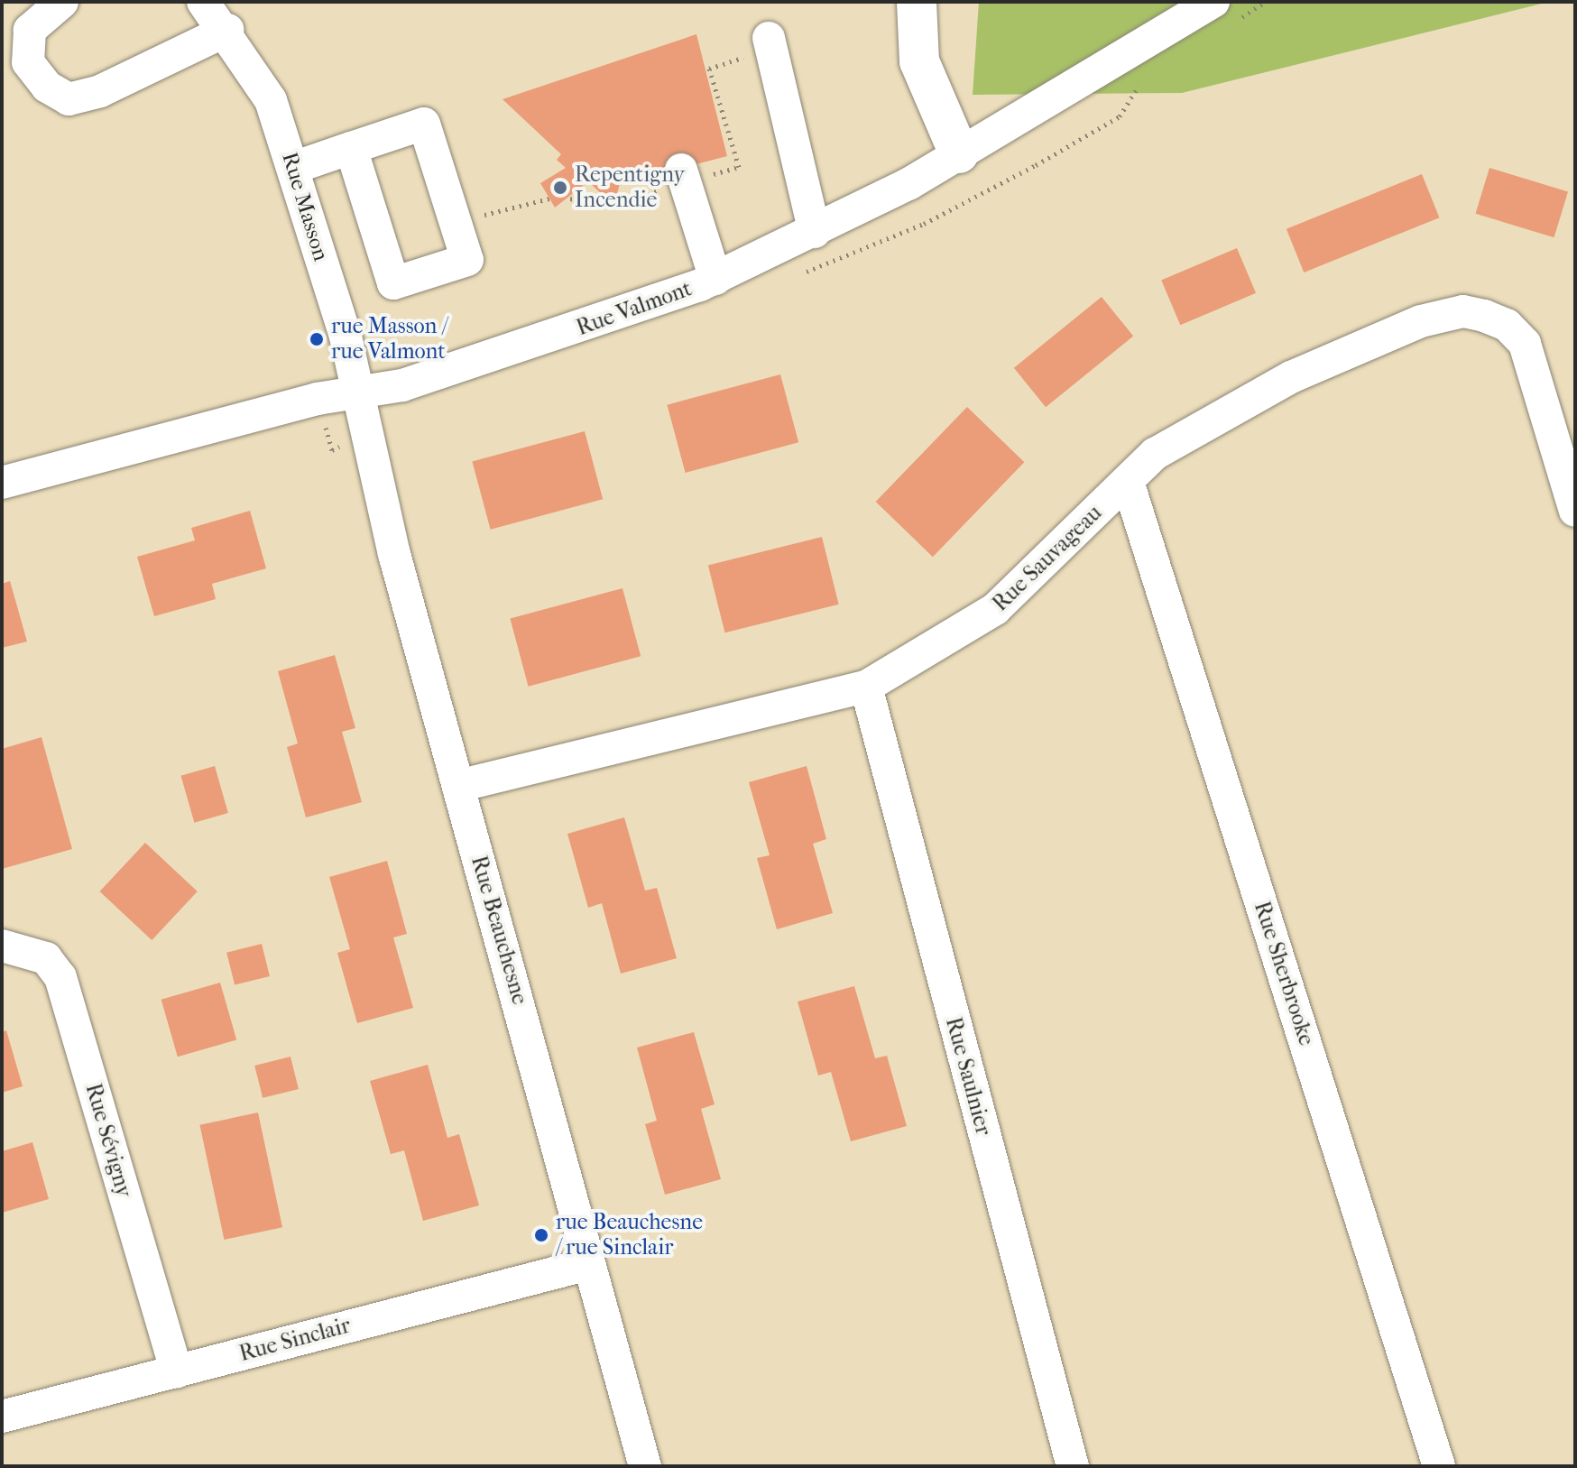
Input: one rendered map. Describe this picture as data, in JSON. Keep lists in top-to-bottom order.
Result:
{
  "streets": {
    "street": [
      "Rue Masson",
      "Rue Valmont",
      "Rue Sauvageau",
      "Rue Beauchesne",
      "Rue Sherbrooke",
      "Rue Saulnier",
      "Rue Sévigny",
      "Rue Sinclair"
    ]
  },
  "crossings": [
    ["Rue Masson", "Rue Valmont"],
    ["Rue Masson", "Rue Beauchesne"],
    ["Rue Valmont", "Rue Beauchesne"],
    ["Rue Sauvageau", "Rue Beauchesne"],
    ["Rue Sauvageau", "Rue Sherbrooke"],
    ["Rue Sauvageau", "Rue Saulnier"],
    ["Rue Beauchesne", "Rue Sinclair"],
    ["Rue Sévigny", "Rue Sinclair"]
  ],
  "places": ["Repentigny Incendie", "rue Masson / rue Valmont", "rue Beauchesne / rue Sinclair"]
}
